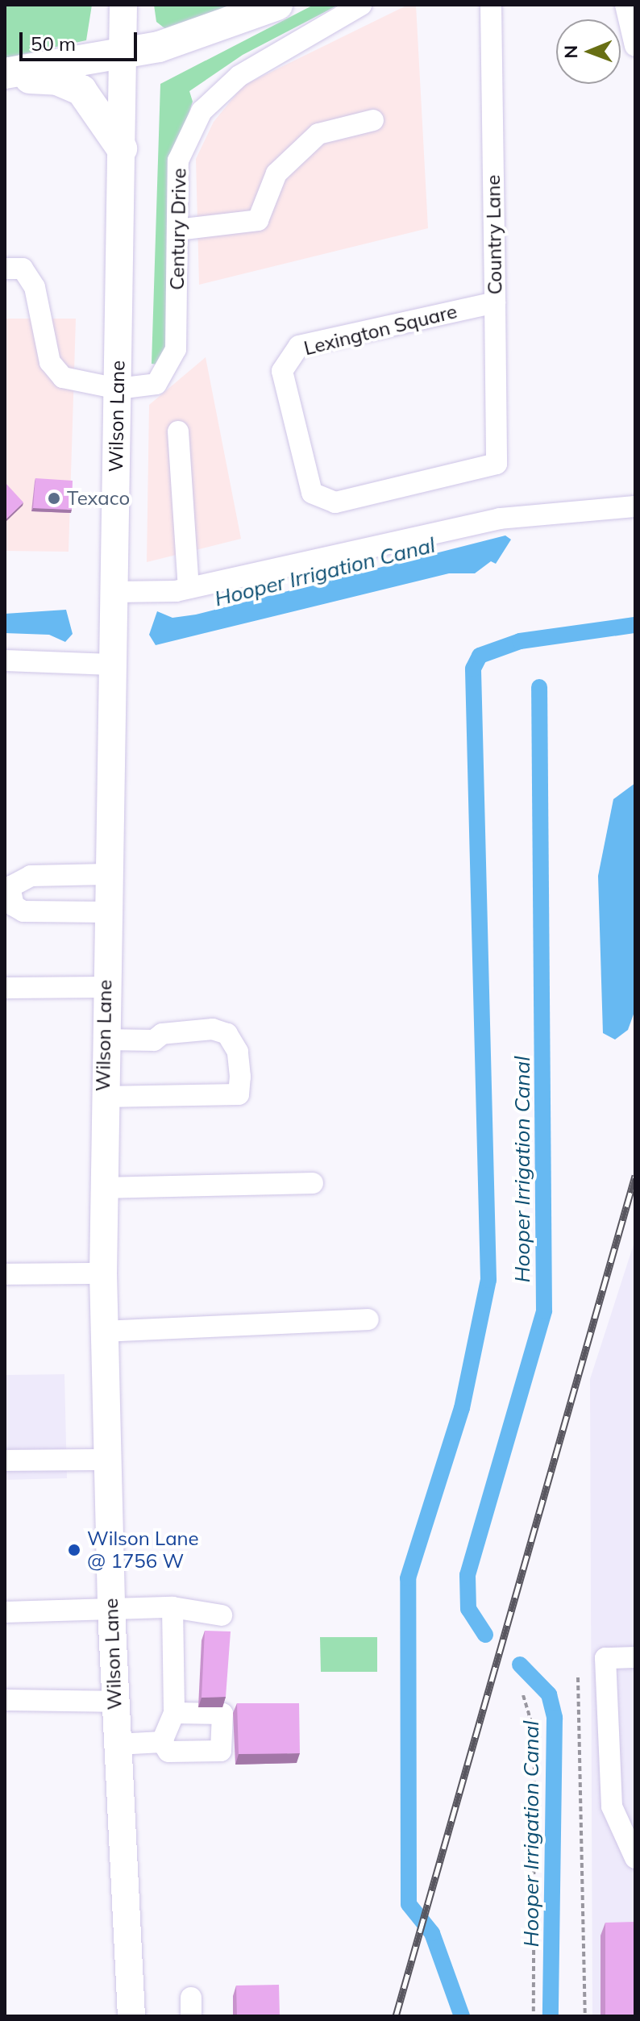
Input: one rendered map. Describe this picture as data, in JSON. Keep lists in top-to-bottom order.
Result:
{
  "streets": {
    "main road": ["Wilson Lane"],
    "street": ["Century Drive", "Country Lane", "Lexington Square"]
  },
  "crossings": [
    ["Century Drive", "Wilson Lane"],
    ["Country Lane", "Lexington Square"]
  ],
  "water": ["Hooper Irrigation Canal"],
  "places": ["Texaco", "Wilson Lane @ 1756 W"],
  "scale_bar": "50 m",
  "north": "left"
}
